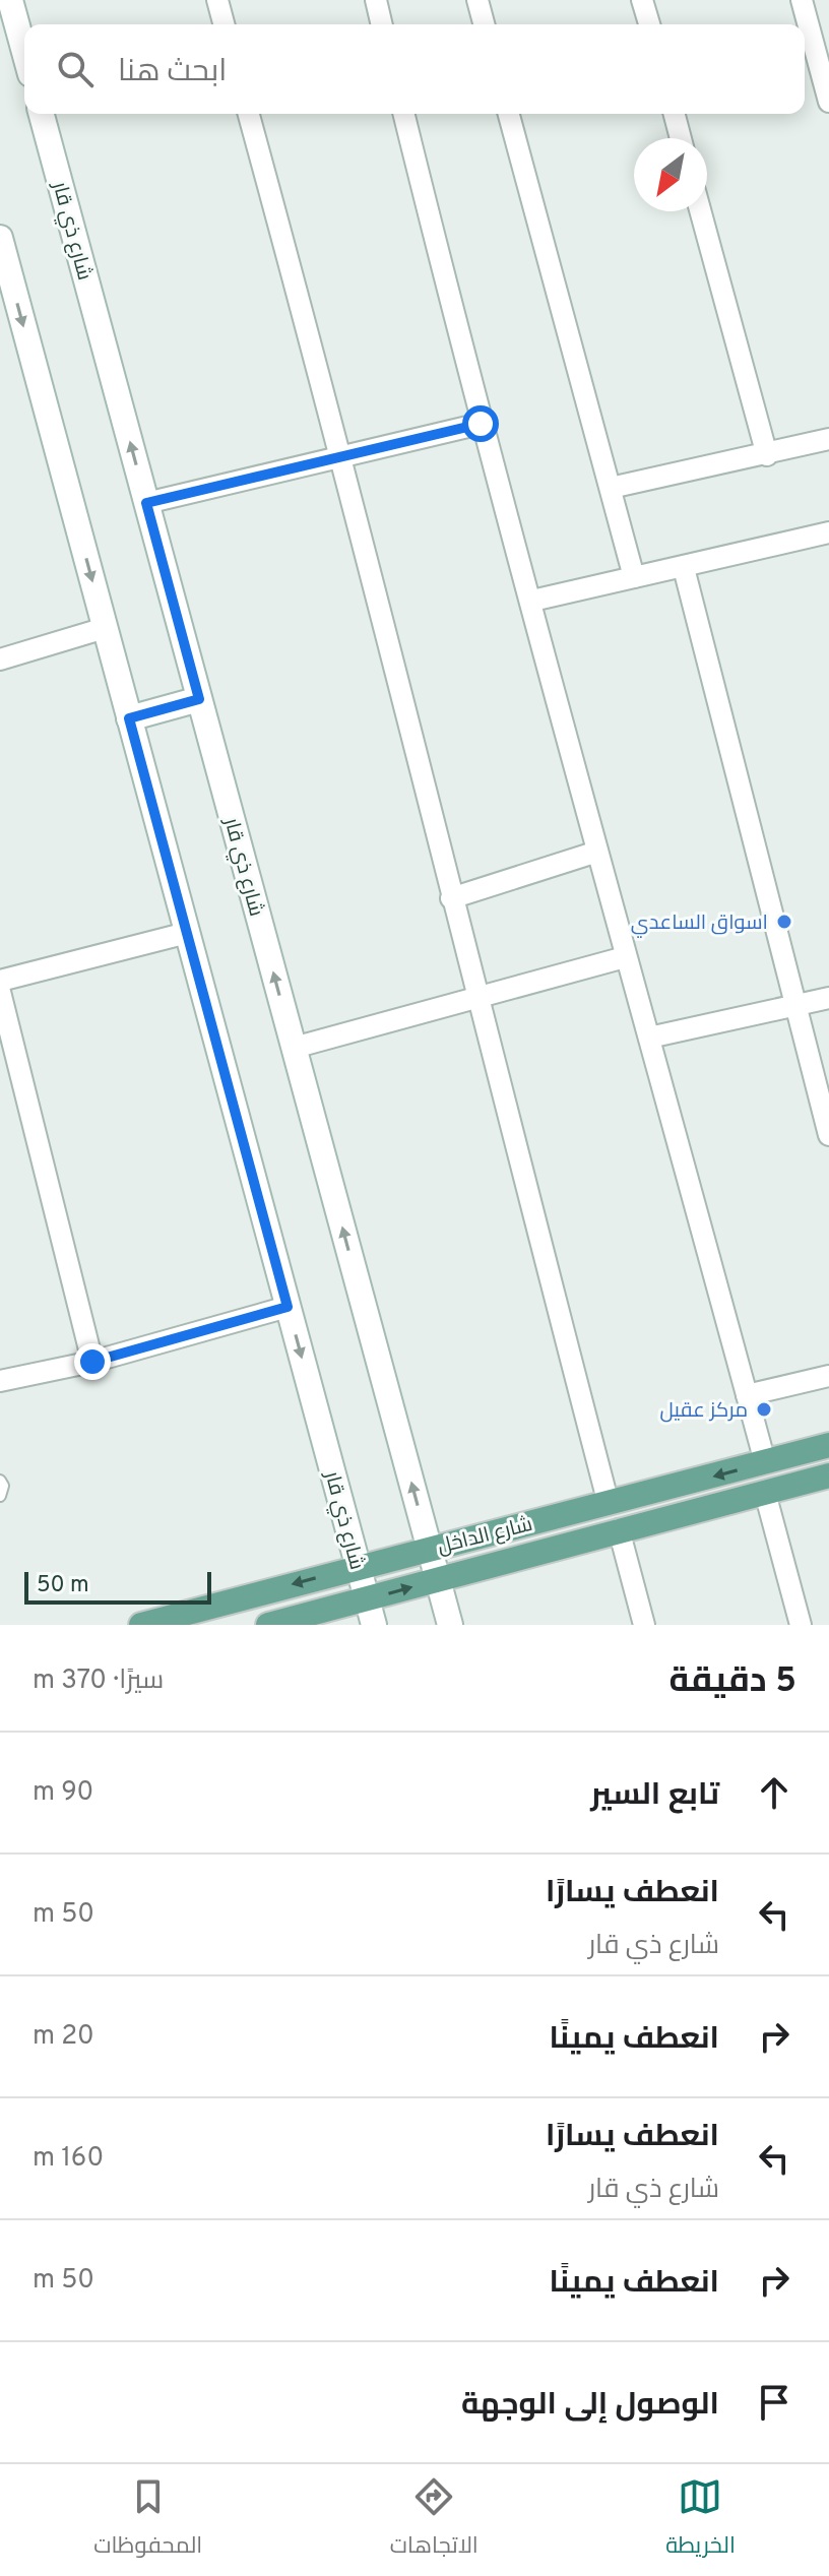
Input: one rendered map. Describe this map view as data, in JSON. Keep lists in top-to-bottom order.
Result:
{
  "streets": {
    "main road": ["شارع الداخل"],
    "street": ["شارع ذي قار"]
  },
  "crossings": [
    ["شارع ذي قار", "شارع الداخل"]
  ],
  "places": ["اسواق الساعدي", "مركز عقيل"],
  "scale_bar": "50 m",
  "north": "bottom left",
  "page": {
    "search": "ابحث هنا",
    "scale": "50 m",
    "heading": ["5 دقيقة", "سيرًا · 370 m"],
    "list": [
      ["تابع السير", "90 m"],
      ["انعطف يسارًا", "شارع ذي قار", "50 m"],
      ["انعطف يمينًا", "20 m"],
      ["انعطف يسارًا", "شارع ذي قار", "160 m"],
      ["انعطف يمينًا", "50 m"],
      "الوصول إلى الوجهة"
    ],
    "nav": ["الخريطة", "الاتجاهات", "المحفوظات"]
  }
}
